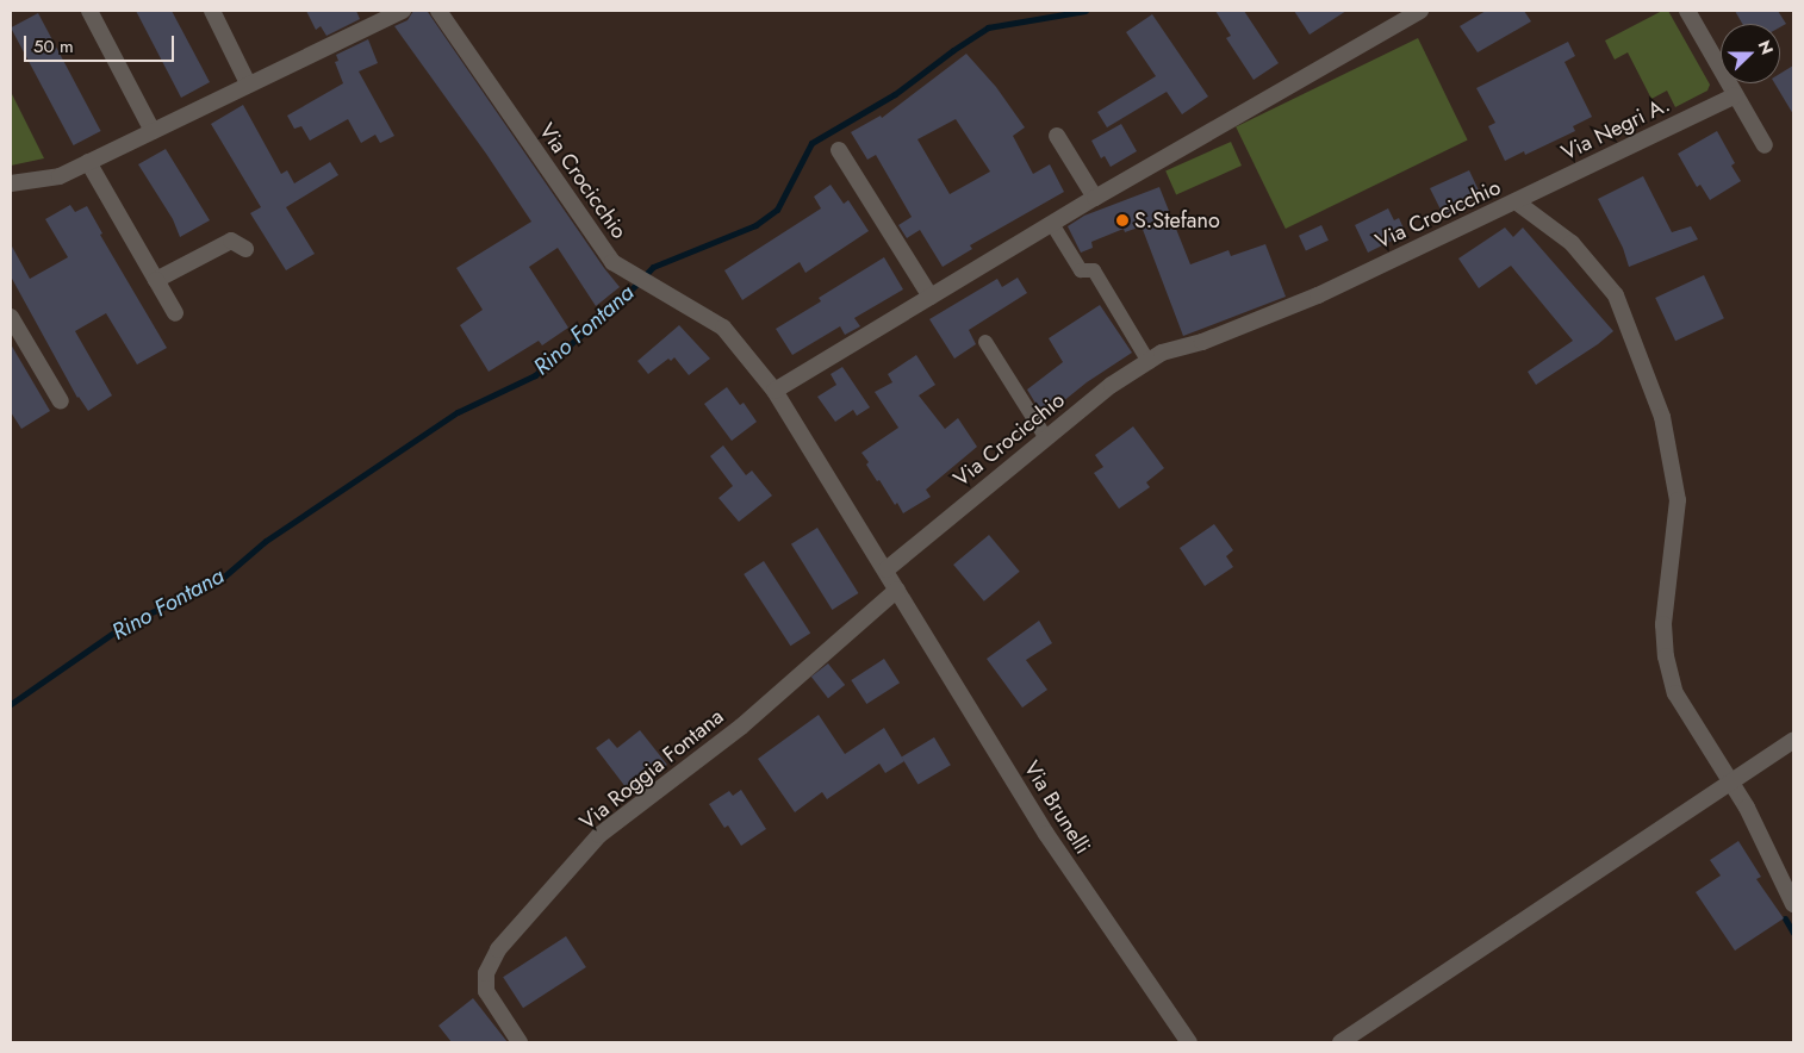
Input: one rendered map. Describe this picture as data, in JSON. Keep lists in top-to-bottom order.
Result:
{
  "streets": {
    "street": [
      "Via Negri A.",
      "Via Crocicchio",
      "Via Roggia Fontana",
      "Via Brunelli"
    ]
  },
  "crossings": [
    ["Via Negri A.", "Via Crocicchio"],
    ["Via Crocicchio", "Via Roggia Fontana"],
    ["Via Crocicchio", "Via Brunelli"],
    ["Via Roggia Fontana", "Via Brunelli"]
  ],
  "water": ["Rino Fontana"],
  "places": ["S.Stefano"],
  "scale_bar": "50 m",
  "north": "right"
}
